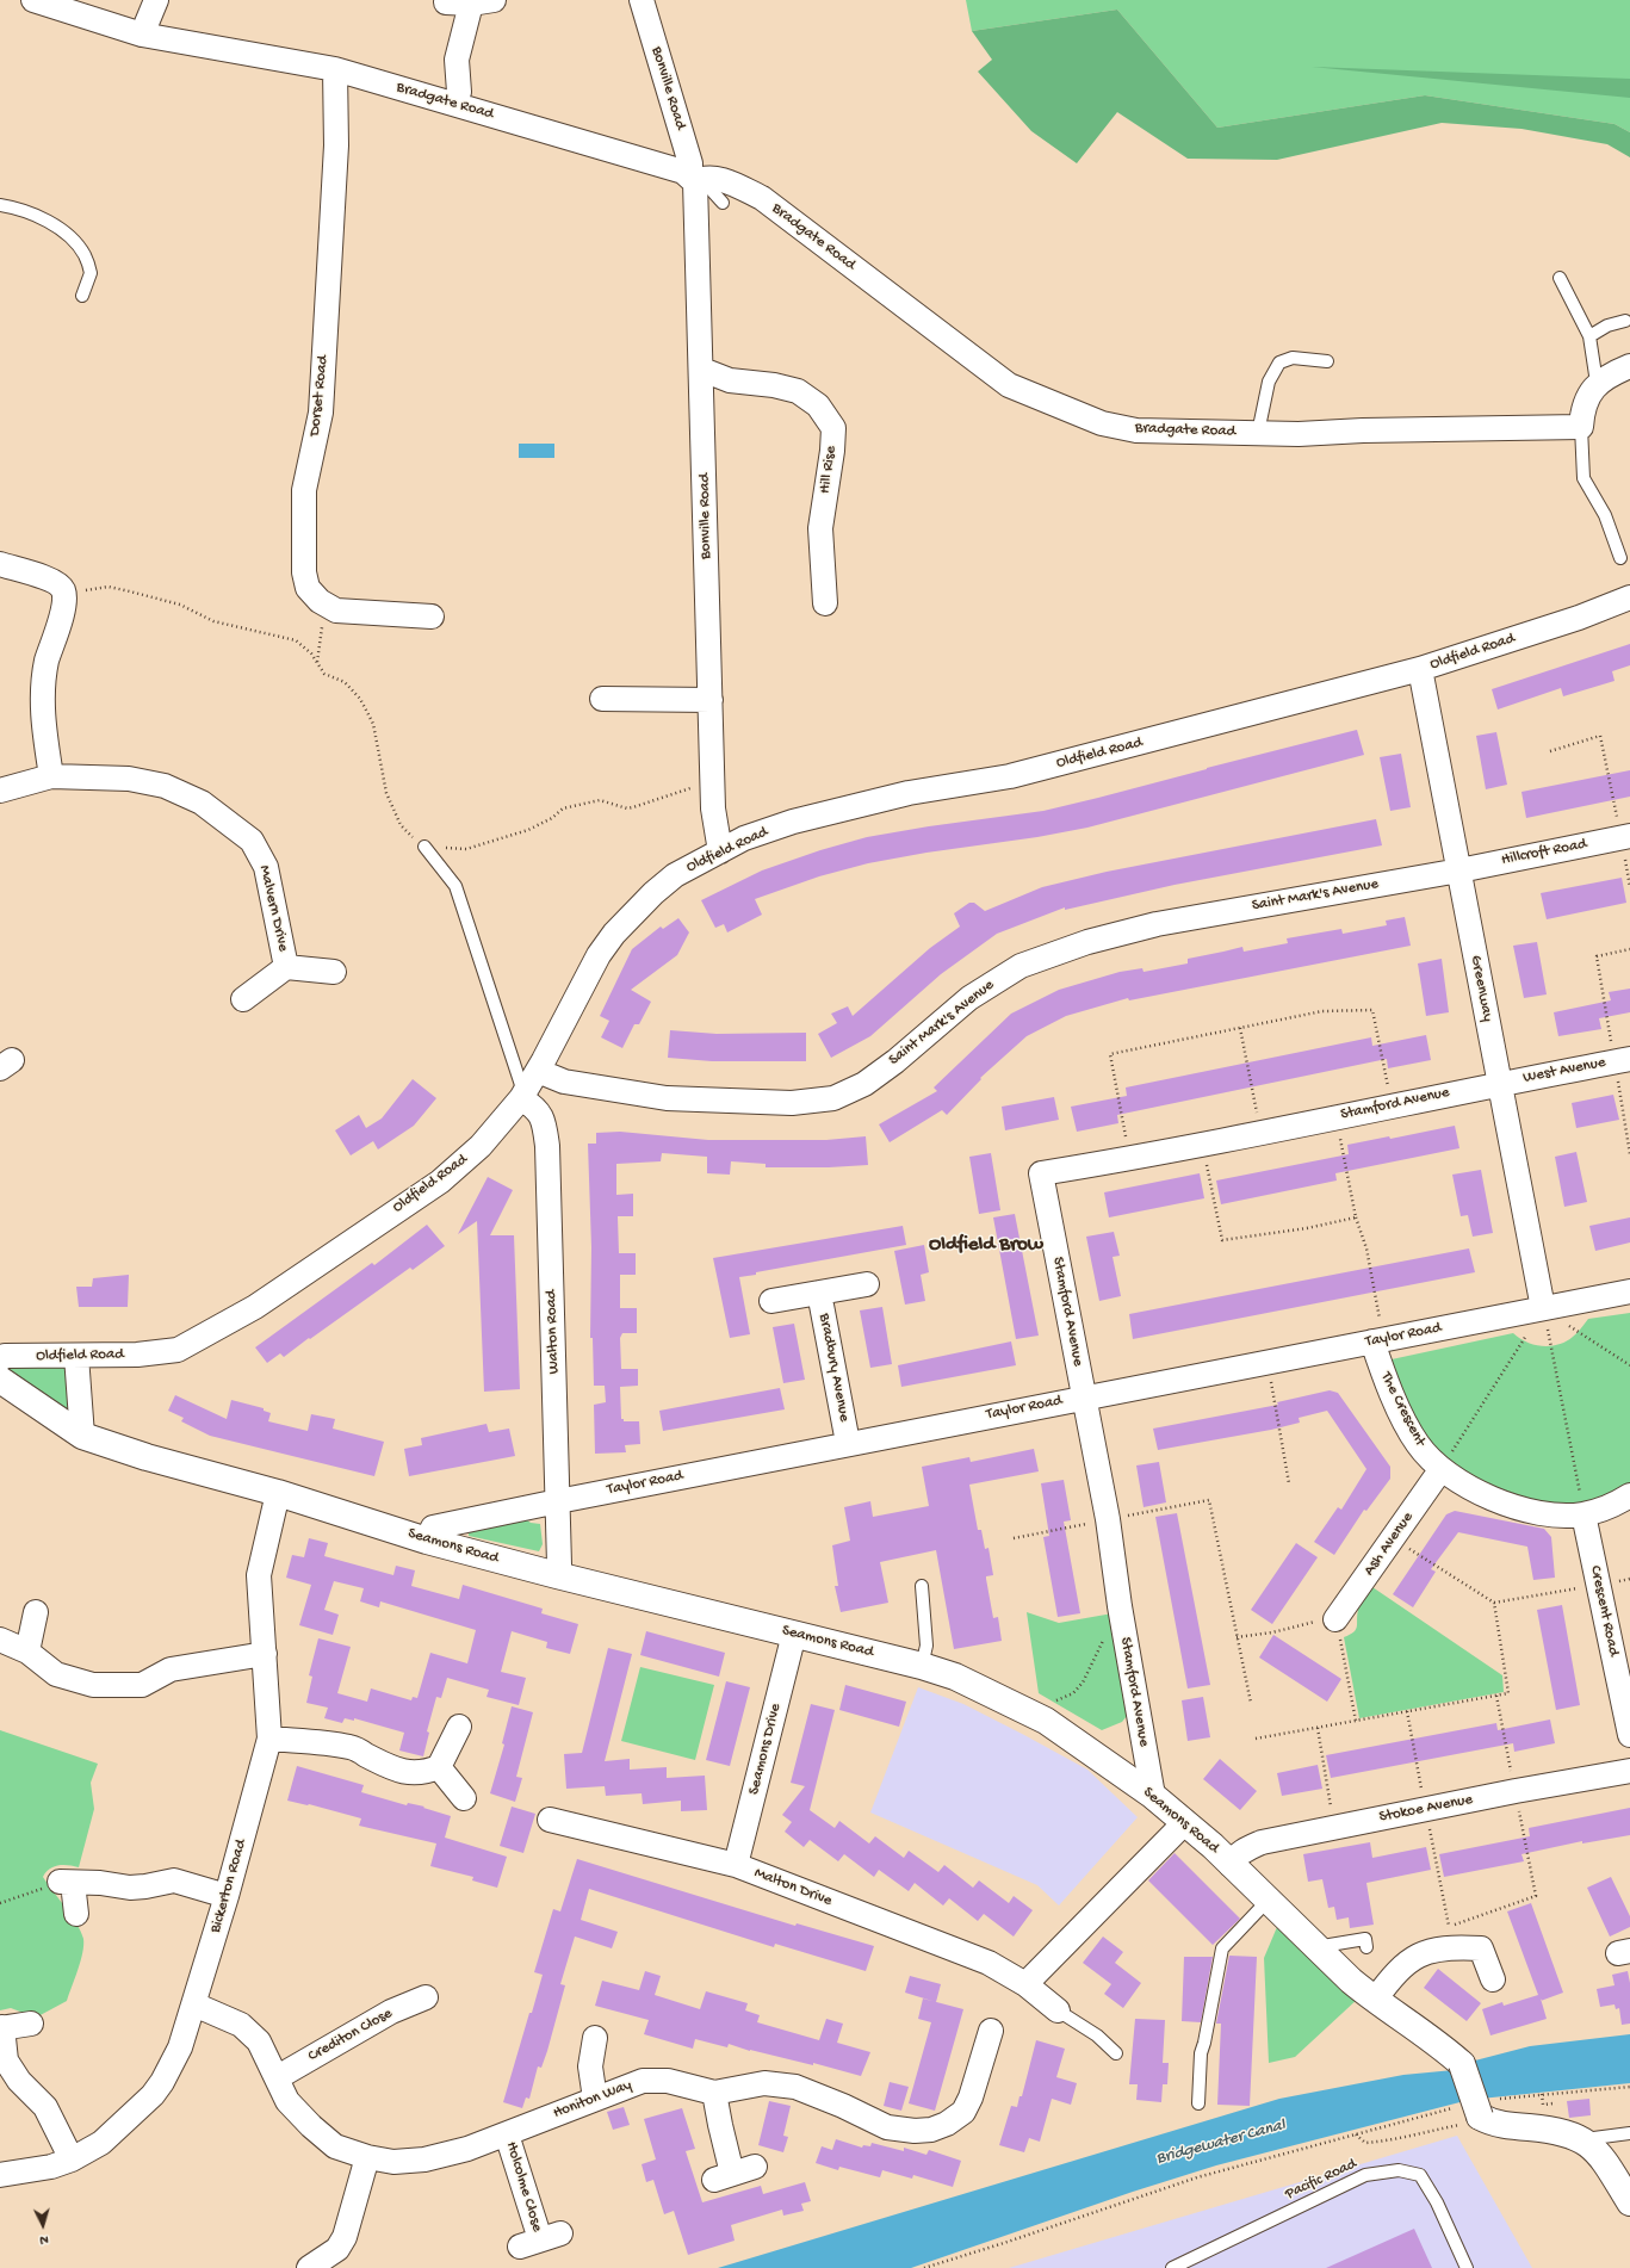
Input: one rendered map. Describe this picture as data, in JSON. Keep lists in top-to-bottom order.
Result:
{
  "streets": {
    "street": [
      "Bonville Road",
      "Bradgate Road",
      "Dorset Road",
      "Hill Rise",
      "Oldfield Road",
      "Hillcroft Road",
      "Saint Mark's Avenue",
      "Malvern Drive",
      "Greenway",
      "West Avenue",
      "Stamford Avenue",
      "Walton Road",
      "Taylor Road",
      "Bradbury Avenue",
      "The Crescent",
      "Ash Avenue",
      "Seamons Road",
      "Crescent Road",
      "Seamons Drive",
      "Stokoe Avenue",
      "Bickerton Road",
      "Malton Drive",
      "Crediton Close",
      "Honiton Way",
      "Holcolme Close"
    ],
    "lane": ["Pacific Road"]
  },
  "crossings": [
    ["Bonville Road", "Bradgate Road"],
    ["Bonville Road", "Hill Rise"],
    ["Bonville Road", "Oldfield Road"],
    ["Bradgate Road", "Dorset Road"],
    ["Oldfield Road", "Saint Mark's Avenue"],
    ["Oldfield Road", "Greenway"],
    ["Oldfield Road", "Walton Road"],
    ["Hillcroft Road", "Saint Mark's Avenue"],
    ["Hillcroft Road", "Greenway"],
    ["Saint Mark's Avenue", "Greenway"],
    ["Greenway", "West Avenue"],
    ["Greenway", "Stamford Avenue"],
    ["Greenway", "Taylor Road"],
    ["West Avenue", "Stamford Avenue"],
    ["Stamford Avenue", "Taylor Road"],
    ["Stamford Avenue", "Seamons Road"],
    ["Walton Road", "Taylor Road"],
    ["Walton Road", "Seamons Road"],
    ["Taylor Road", "Bradbury Avenue"],
    ["Taylor Road", "The Crescent"],
    ["Taylor Road", "Seamons Road"],
    ["The Crescent", "Ash Avenue"],
    ["The Crescent", "Crescent Road"],
    ["Seamons Road", "Seamons Drive"],
    ["Seamons Road", "Stokoe Avenue"],
    ["Seamons Road", "Bickerton Road"],
    ["Seamons Drive", "Malton Drive"],
    ["Bickerton Road", "Honiton Way"],
    ["Crediton Close", "Honiton Way"],
    ["Honiton Way", "Holcolme Close"]
  ],
  "districts": ["Oldfield Brow"],
  "water": ["Bridgewater Canal"],
  "north": "bottom"
}
